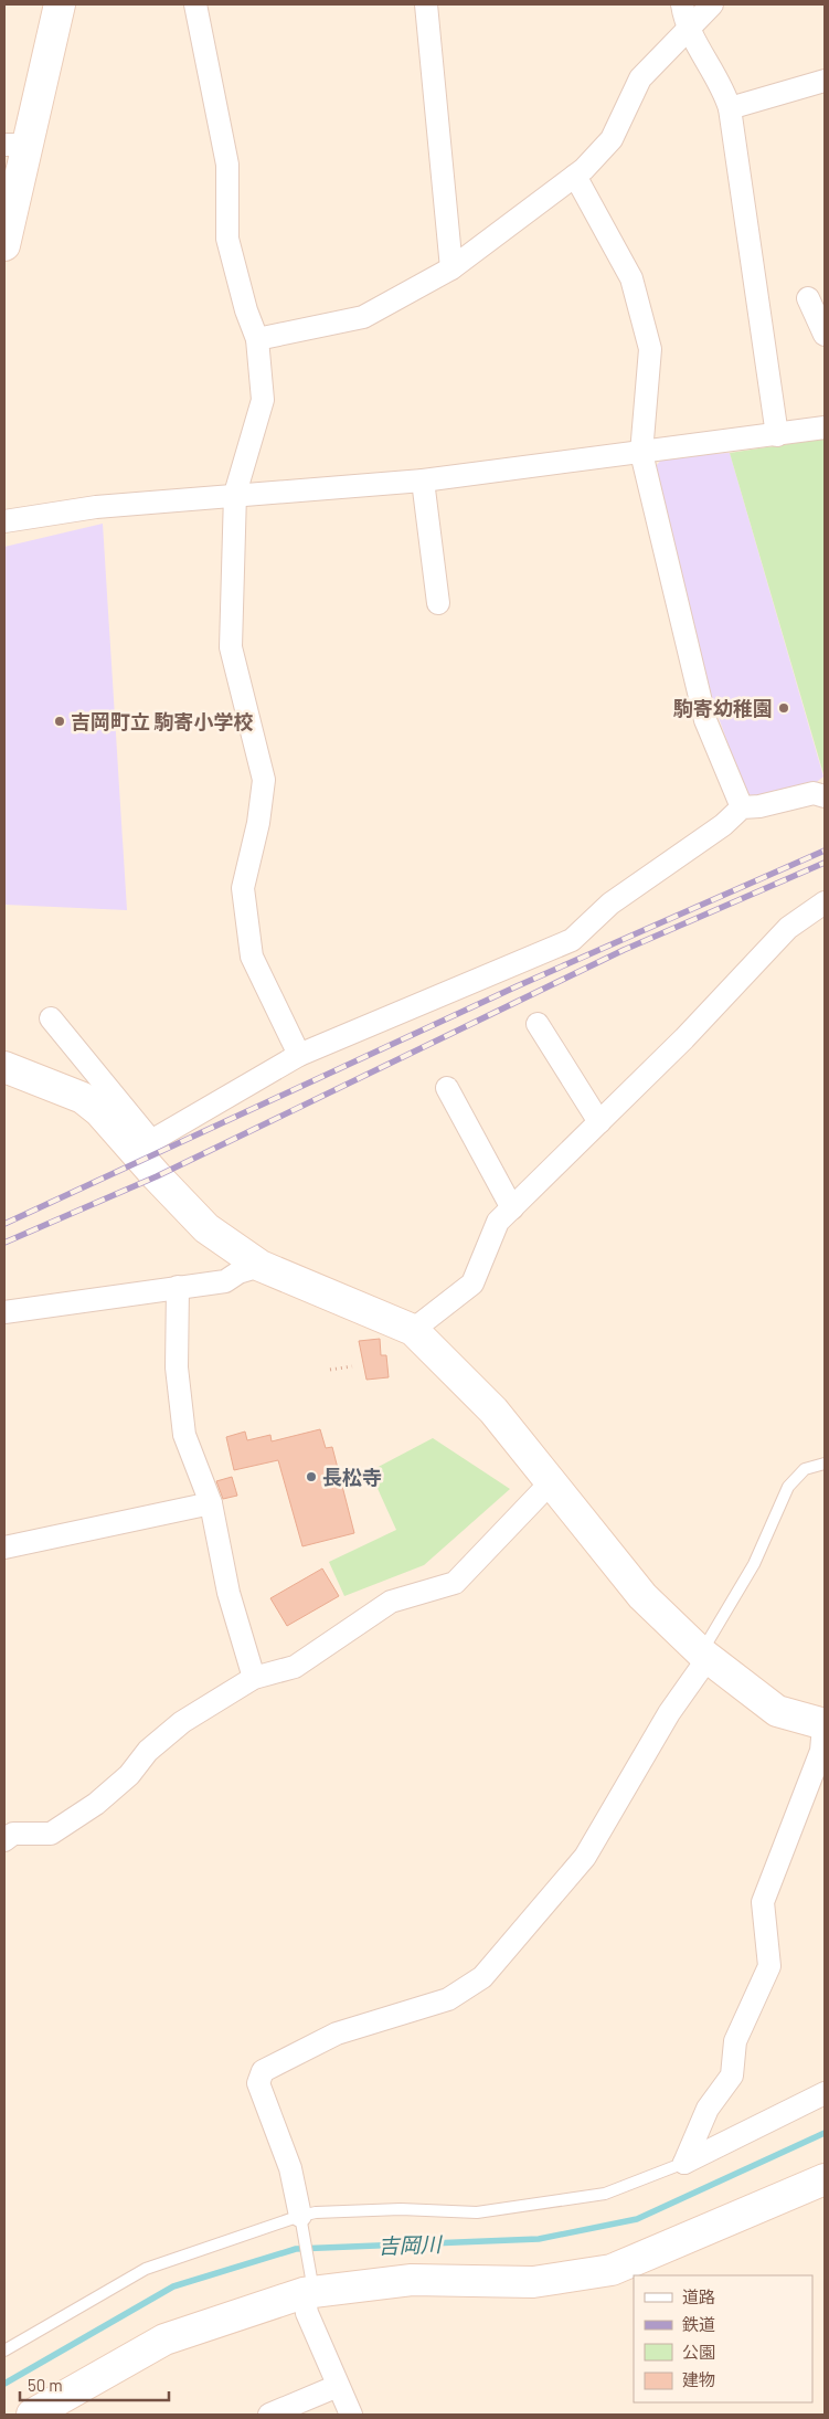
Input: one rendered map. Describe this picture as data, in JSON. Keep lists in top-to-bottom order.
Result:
{
  "water": ["吉岡川"],
  "places": ["駒寄幼稚園", "吉岡町立 駒寄小学校", "長松寺"],
  "legend": [
    "道路",
    "鉄道",
    "公園",
    "建物"
  ],
  "scale_bar": "50 m"
}
